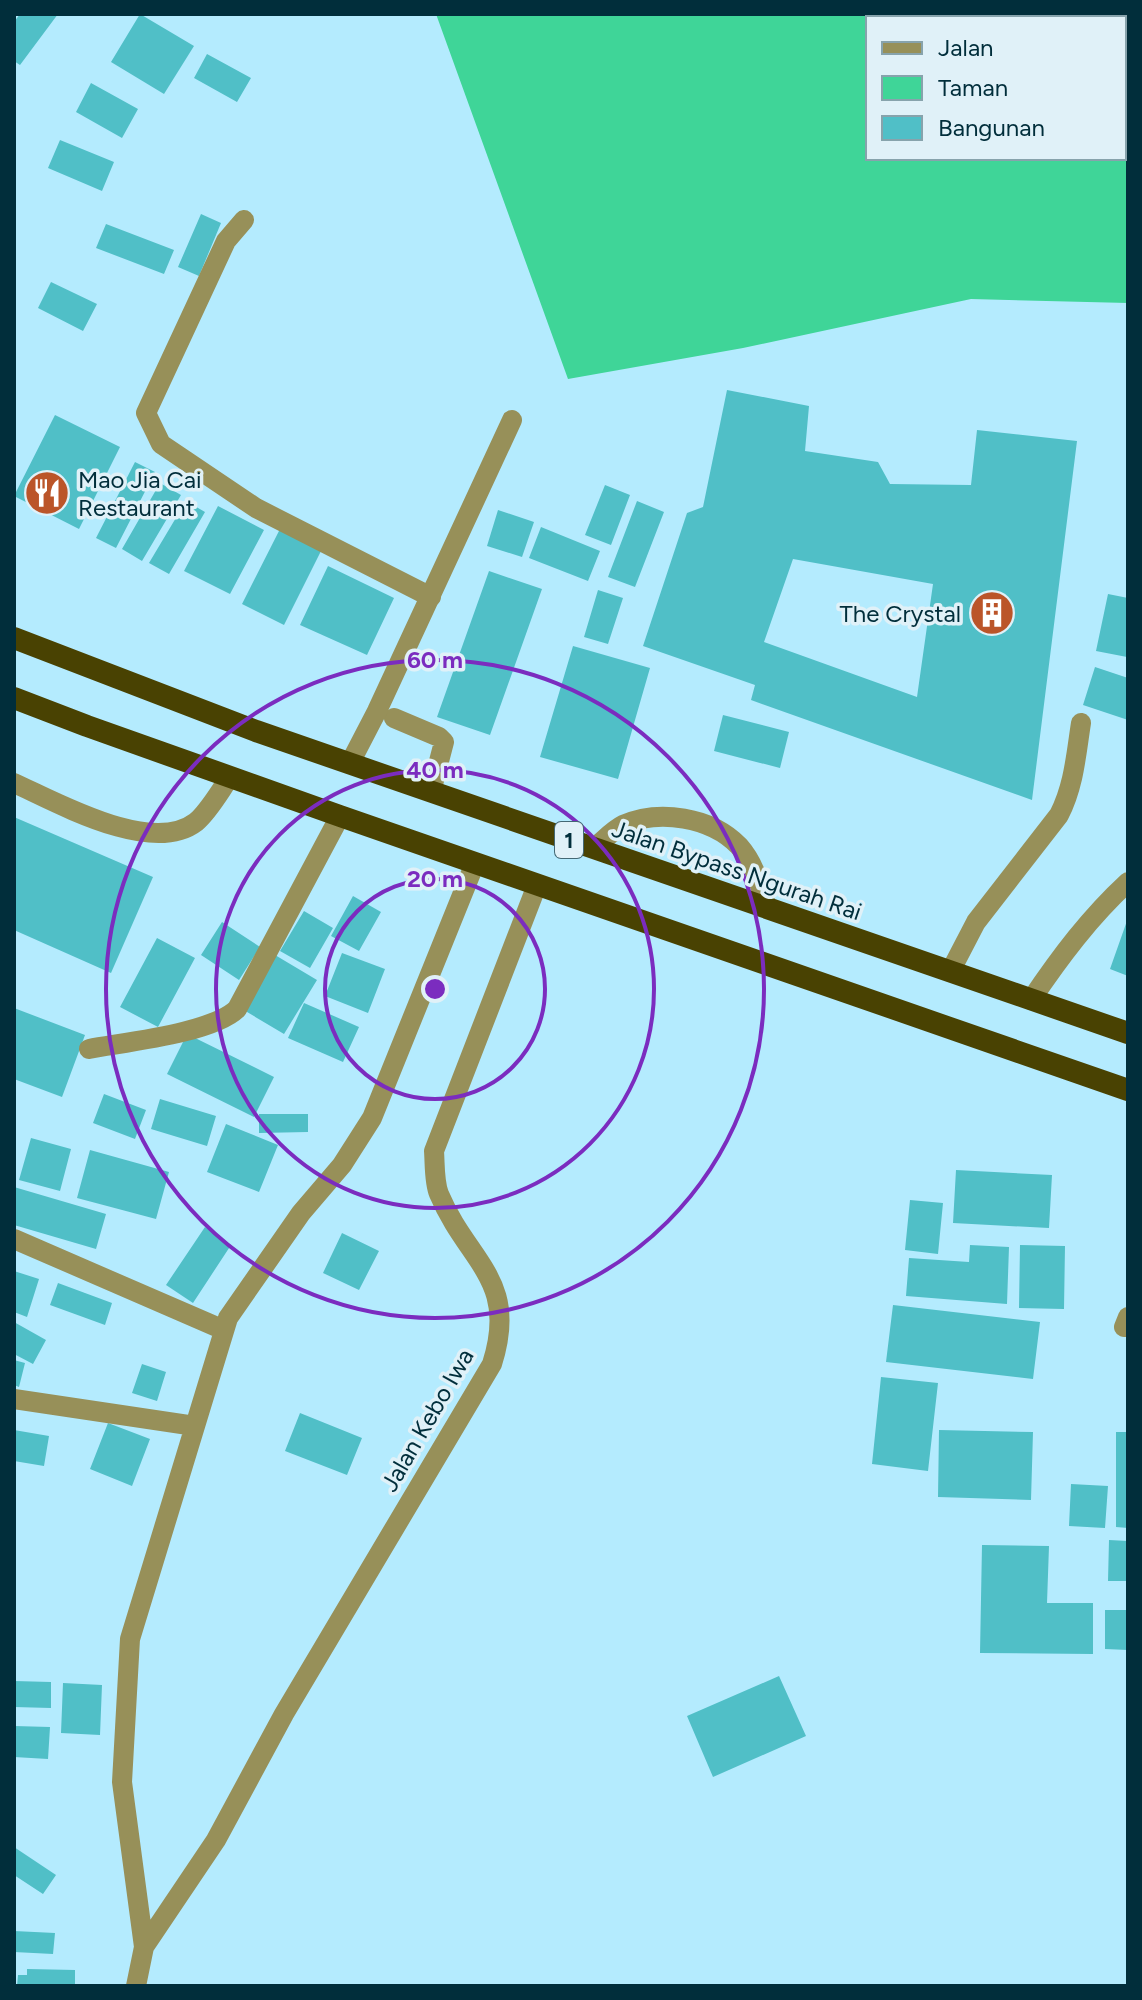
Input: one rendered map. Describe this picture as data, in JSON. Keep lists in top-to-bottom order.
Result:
{
  "streets": {
    "highway": ["1", "Jalan Bypass Ngurah Rai"],
    "street": ["Jalan Kebo Iwa"]
  },
  "crossings": [
    ["1", "Jalan Kebo Iwa"]
  ],
  "places": {
    "restaurant": ["Mao Jia Cai Restaurant"],
    "building": ["The Crystal"]
  },
  "legend": ["Jalan", "Taman", "Bangunan"],
  "rings": ["60 m", "40 m", "20 m"]
}
